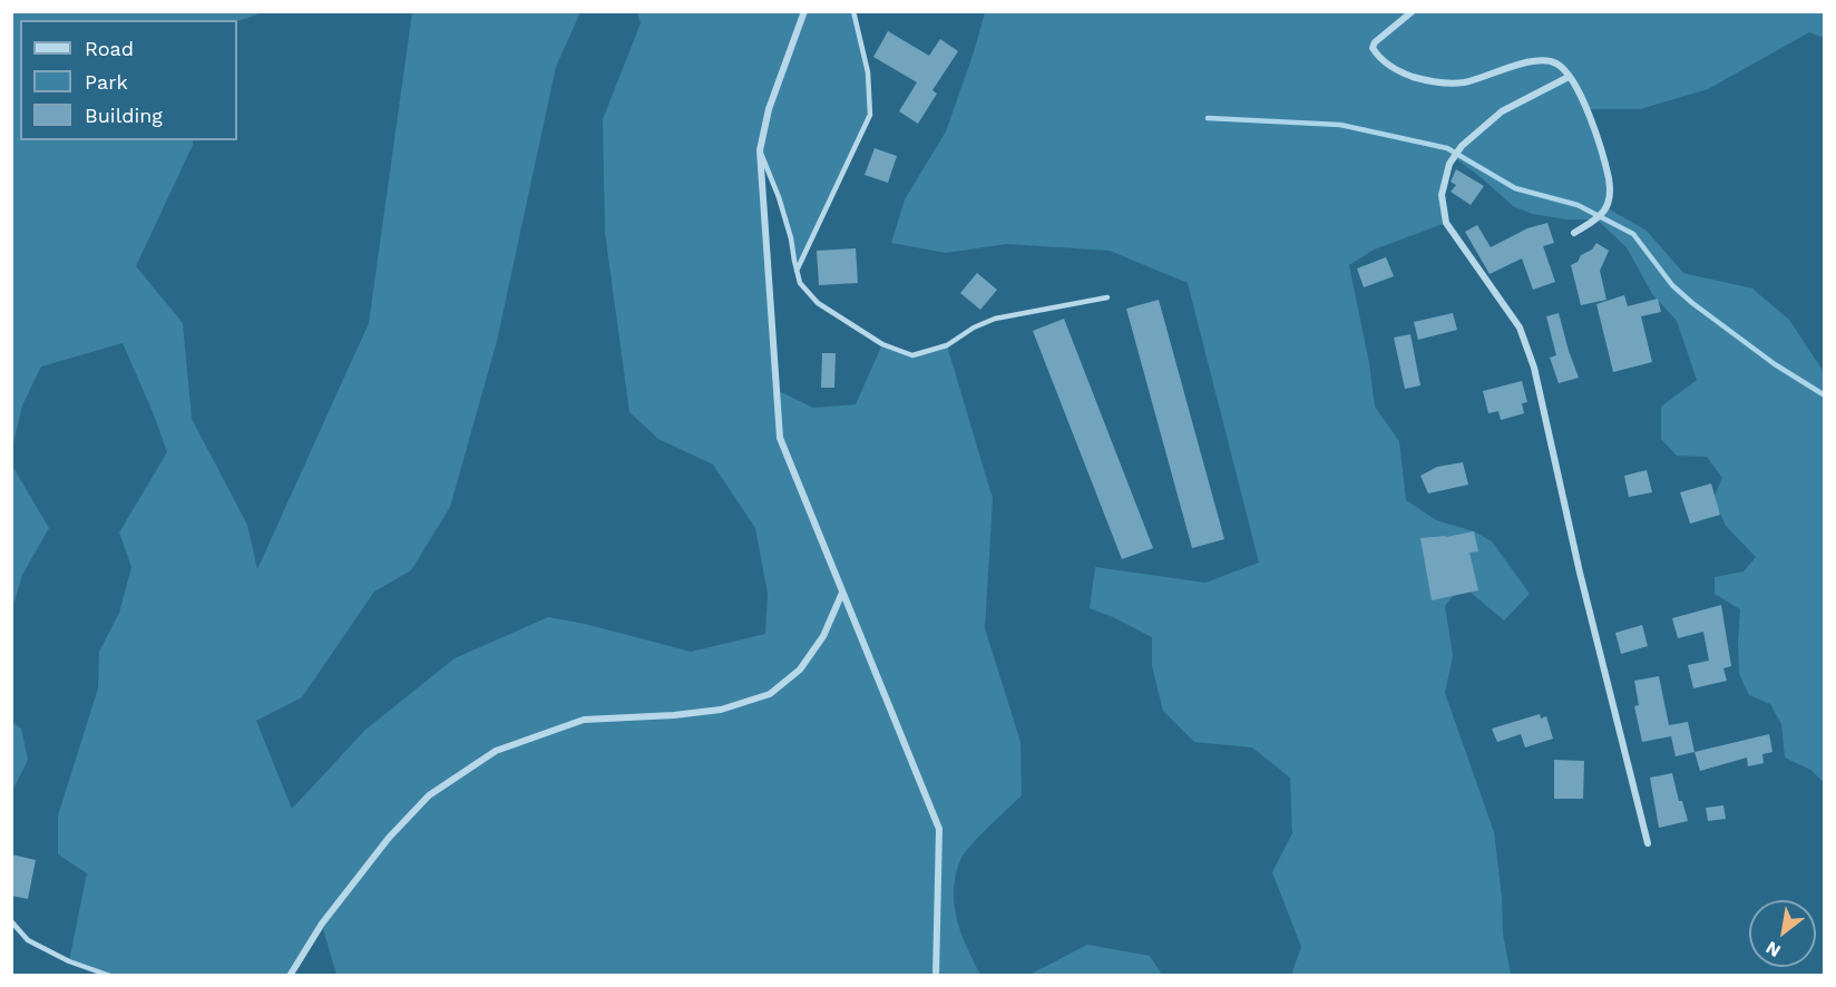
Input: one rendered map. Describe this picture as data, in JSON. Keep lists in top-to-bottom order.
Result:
{
  "legend": ["Road", "Park", "Building"],
  "north": "bottom left"
}
